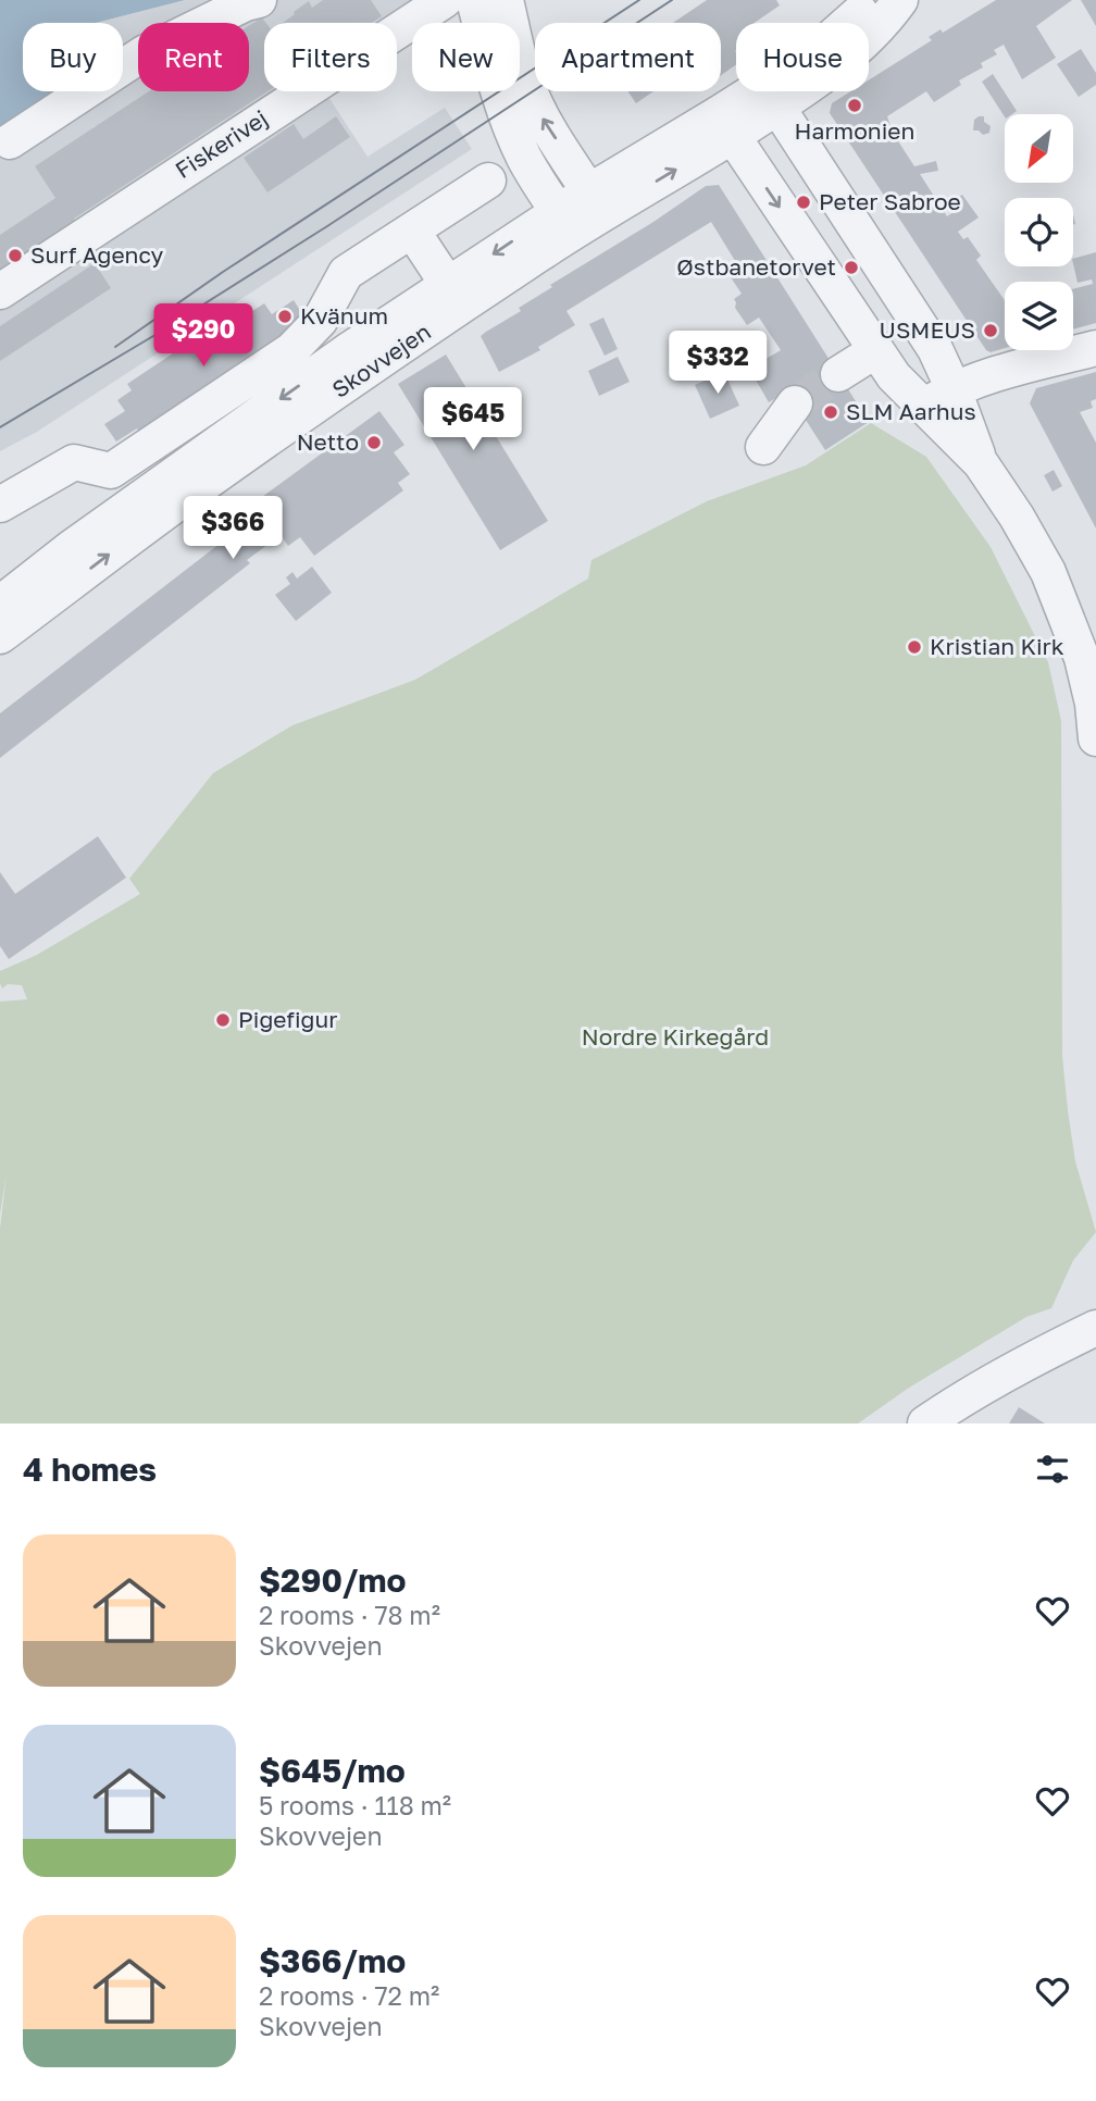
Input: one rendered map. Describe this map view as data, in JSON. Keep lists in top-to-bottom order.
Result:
{
  "streets": {
    "street": ["Fiskerivej", "Skovvejen"]
  },
  "parks": ["Nordre Kirkegård"],
  "places": [
    "Harmonien",
    "Peter Sabroe",
    "Surf Agency",
    "Østbanetorvet",
    "Kvänum",
    "USMEUS",
    "SLM Aarhus",
    "Netto",
    "Kristian Kirk",
    "Pigefigur"
  ],
  "north": "bottom left",
  "page": {
    "chip": [
      "Buy",
      "Rent",
      "Filters",
      "New",
      "Apartment",
      "House"
    ],
    "price": [
      "$290",
      "$332",
      "$645",
      "$366"
    ],
    "heading": "4 homes",
    "list": [
      {
        "name": "$290/mo",
        "note": "2 rooms · 78 m² · Skovvejen"
      },
      {
        "name": "$645/mo",
        "note": "5 rooms · 118 m² · Skovvejen"
      },
      {
        "name": "$366/mo",
        "note": "2 rooms · 72 m² · Skovvejen"
      }
    ]
  }
}
